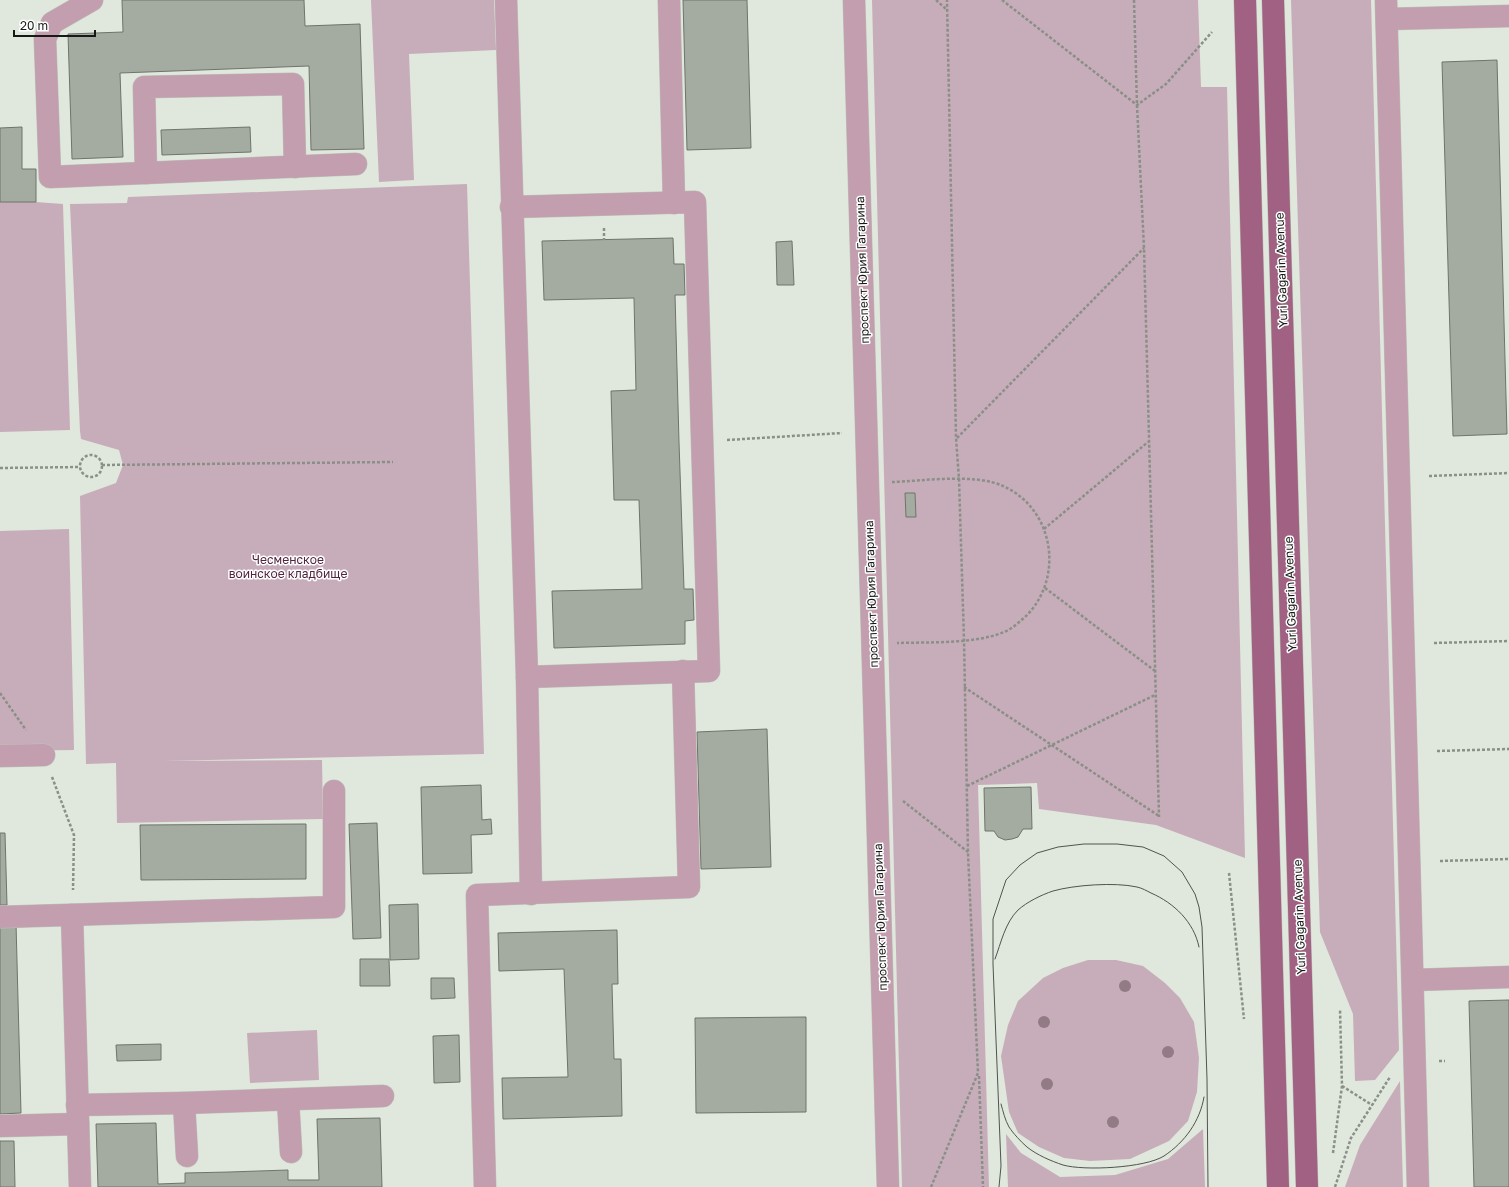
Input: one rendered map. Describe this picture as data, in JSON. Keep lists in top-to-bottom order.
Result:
{
  "streets": {
    "main road": ["Yuri Gagarin Avenue"],
    "street": ["проспект Юрия Гагарина"]
  },
  "parks": ["Чесменское воинское кладбище"],
  "scale_bar": "20 m"
}
